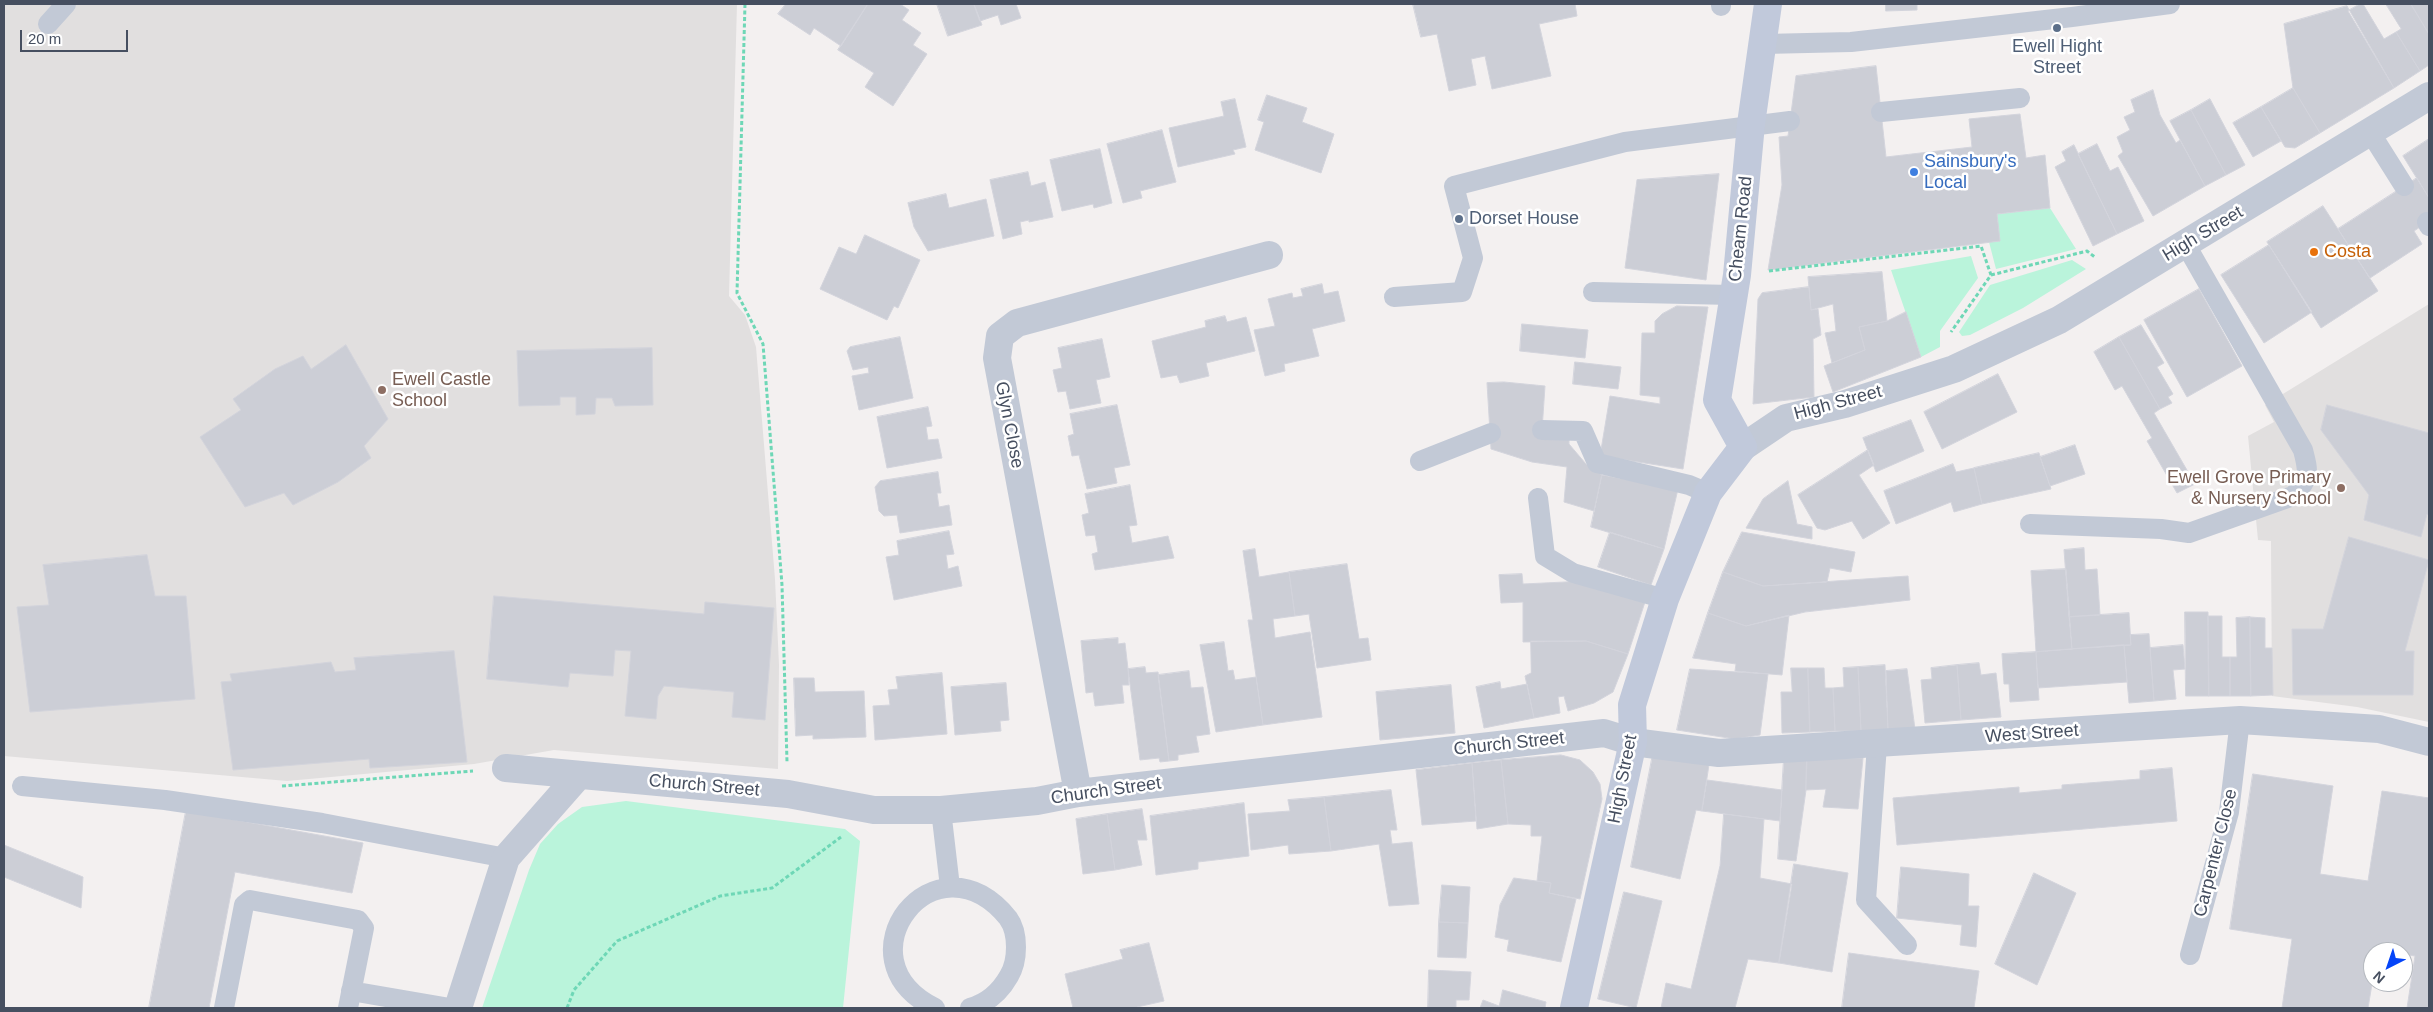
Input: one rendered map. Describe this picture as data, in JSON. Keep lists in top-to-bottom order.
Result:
{
  "streets": {
    "main road": ["Cheam Road", "High Street"],
    "street": ["Glyn Close", "West Street", "Church Street"],
    "lane": ["Carpenter Close"]
  },
  "crossings": [
    ["Cheam Road", "High Street"],
    ["High Street", "West Street"],
    ["High Street", "Church Street"],
    ["Glyn Close", "Church Street"],
    ["West Street", "Church Street"],
    ["West Street", "Carpenter Close"]
  ],
  "places": [
    "Ewell Hight Street",
    "Sainsbury's Local",
    "Dorset House",
    "Costa",
    "Ewell Castle School",
    "Ewell Grove Primary & Nursery School"
  ],
  "scale_bar": "20 m",
  "north": "bottom left"
}
